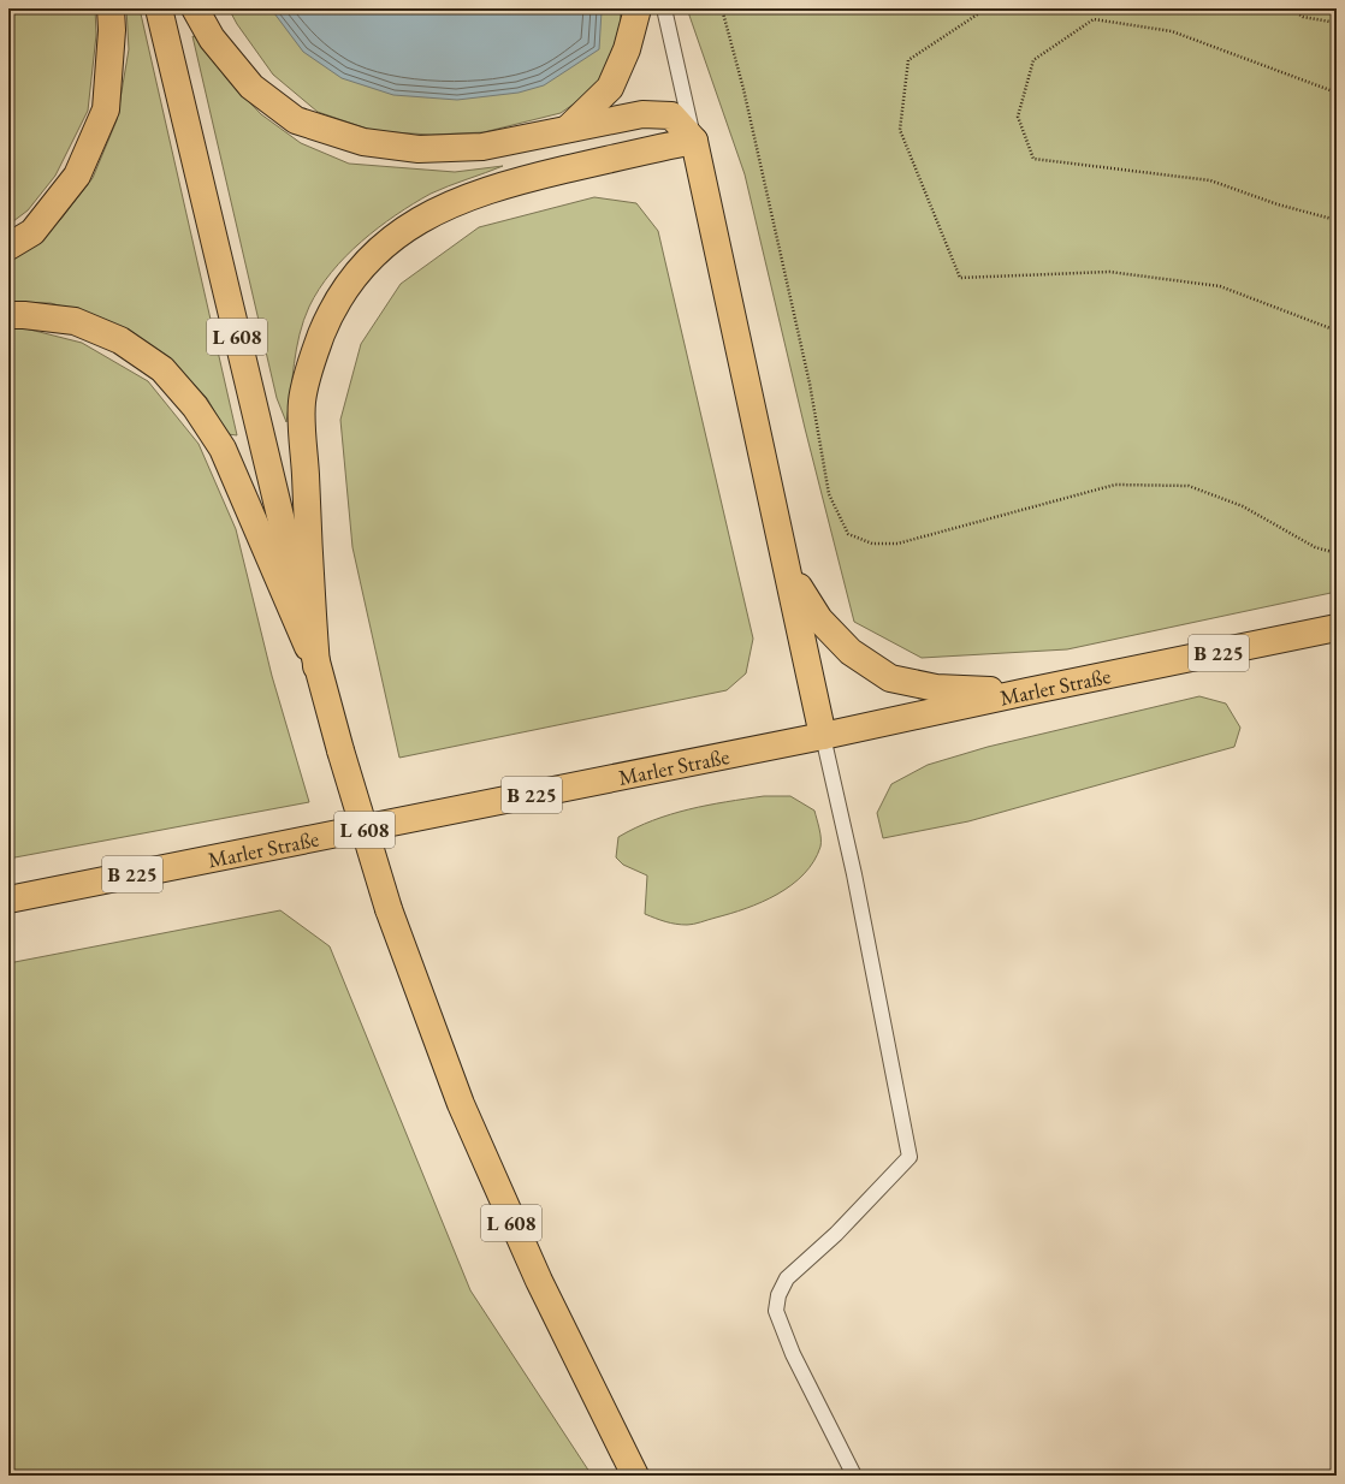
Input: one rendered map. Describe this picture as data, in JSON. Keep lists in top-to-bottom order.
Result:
{
  "streets": {
    "main road": ["L 608", "B 225", "Marler Straße"]
  }
}
